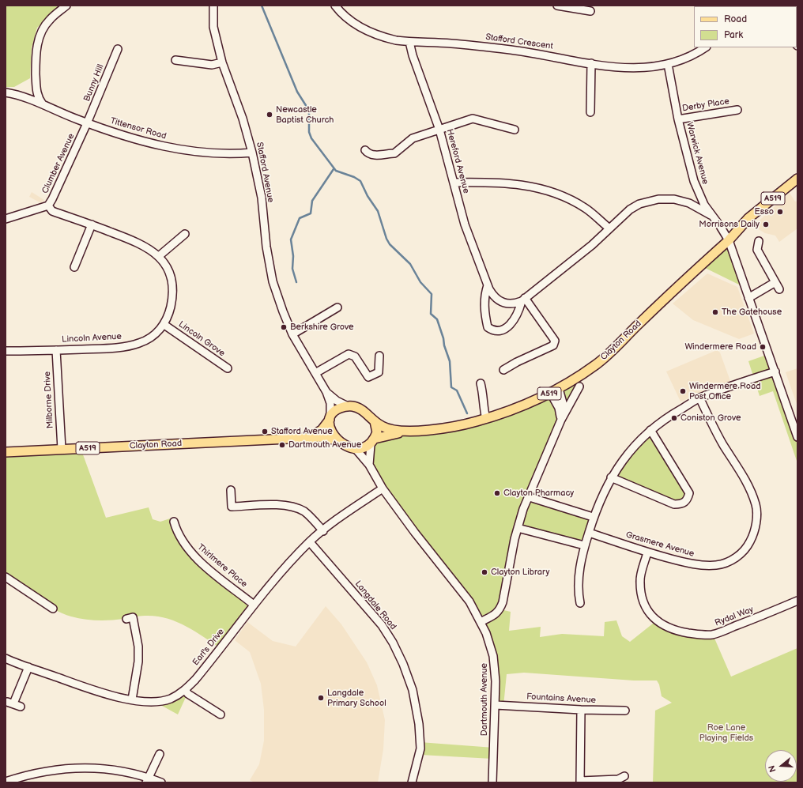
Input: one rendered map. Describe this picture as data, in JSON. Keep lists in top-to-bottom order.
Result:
{
  "streets": {
    "main road": ["A519", "Clayton Road"],
    "street": [
      "Stafford Crescent",
      "Bunny Hill",
      "Derby Place",
      "Tittensor Road",
      "Warwick Avenue",
      "Hereford Avenue",
      "Clumber Avenue",
      "Stafford Avenue",
      "Lincoln Avenue",
      "Lincoln Grove",
      "Milborne Drive",
      "Grasmere Avenue",
      "Thirlmere Place",
      "Langdale Road",
      "Rydal Way",
      "Earl's Drive",
      "Fountains Avenue",
      "Dartmouth Avenue"
    ]
  },
  "crossings": [
    ["Stafford Crescent", "Warwick Avenue"],
    ["Stafford Crescent", "Hereford Avenue"],
    ["Bunny Hill", "Tittensor Road"],
    ["Bunny Hill", "Clumber Avenue"],
    ["Derby Place", "Warwick Avenue"],
    ["Tittensor Road", "Clumber Avenue"],
    ["Tittensor Road", "Stafford Avenue"],
    ["Warwick Avenue", "Hereford Avenue"],
    ["Warwick Avenue", "Clayton Road"],
    ["Clumber Avenue", "Lincoln Avenue"],
    ["Stafford Avenue", "A519"],
    ["Stafford Avenue", "Clayton Road"],
    ["Stafford Avenue", "Dartmouth Avenue"],
    ["A519", "Clayton Road"],
    ["A519", "Dartmouth Avenue"],
    ["Lincoln Avenue", "Lincoln Grove"],
    ["Lincoln Avenue", "Milborne Drive"],
    ["Clayton Road", "Milborne Drive"],
    ["Clayton Road", "Dartmouth Avenue"],
    ["Grasmere Avenue", "Rydal Way"],
    ["Thirlmere Place", "Earl's Drive"],
    ["Langdale Road", "Earl's Drive"],
    ["Earl's Drive", "Dartmouth Avenue"],
    ["Fountains Avenue", "Dartmouth Avenue"]
  ],
  "parks": ["Roe Lane Playing Fields"],
  "places": [
    "Newcastle Baptist Church",
    "Esso",
    "Morrisons Daily",
    "The Gatehouse",
    "Berkshire Grove",
    "Windermere Road",
    "Windermere Road Post Office",
    "Coniston Grove",
    "Stafford Avenue",
    "Dartmouth Avenue",
    "Clayton Pharmacy",
    "Clayton Library",
    "Langdale Primary School"
  ],
  "legend": ["Road", "Park"],
  "north": "left"
}
